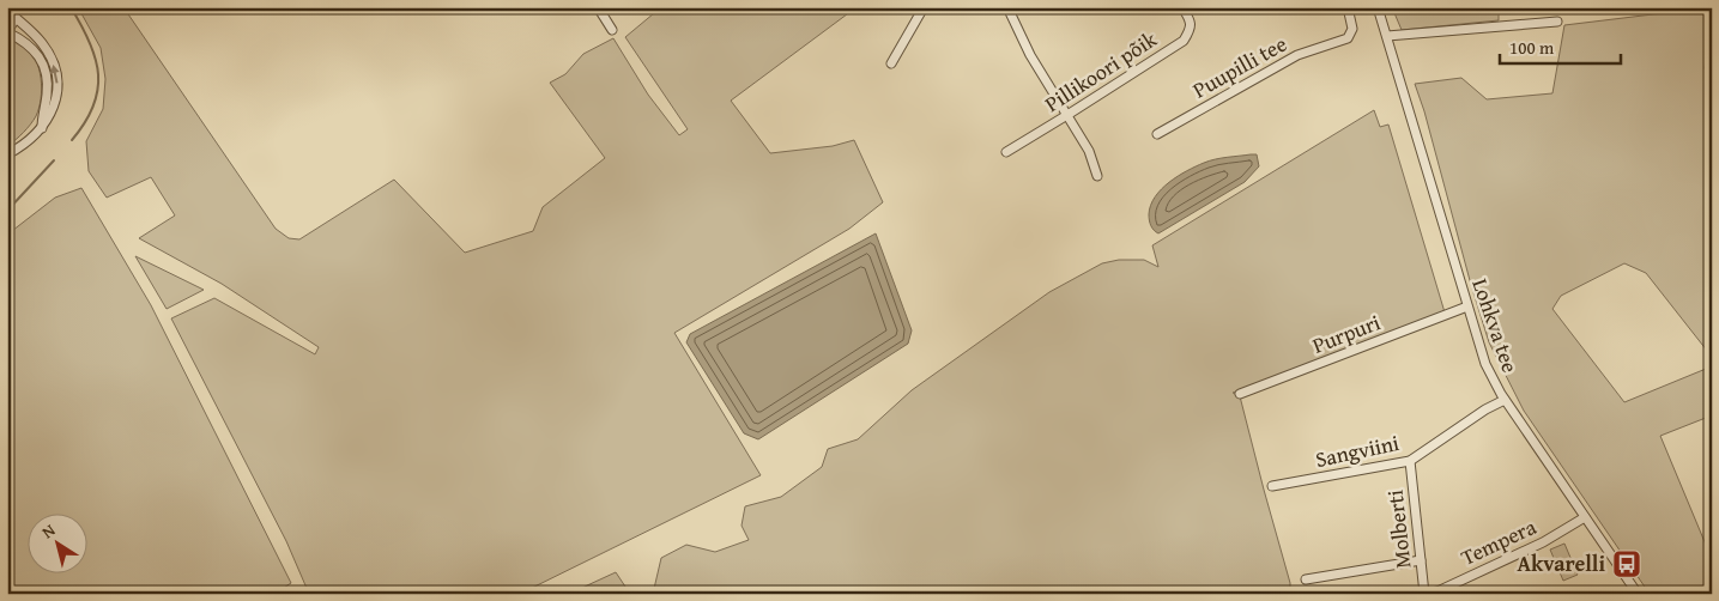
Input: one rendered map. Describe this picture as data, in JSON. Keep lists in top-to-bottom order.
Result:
{
  "streets": {
    "street": [
      "Puupilli tee",
      "Pillikoori põik",
      "Lohkva tee",
      "Purpuri",
      "Sangviini",
      "Molberti",
      "Tempera"
    ]
  },
  "crossings": [
    ["Lohkva tee", "Purpuri"],
    ["Lohkva tee", "Sangviini"],
    ["Lohkva tee", "Tempera"],
    ["Sangviini", "Molberti"],
    ["Molberti", "Tempera"]
  ],
  "places": {
    "bus stop": ["Akvarelli"]
  },
  "scale_bar": "100 m",
  "north": "top left"
}
